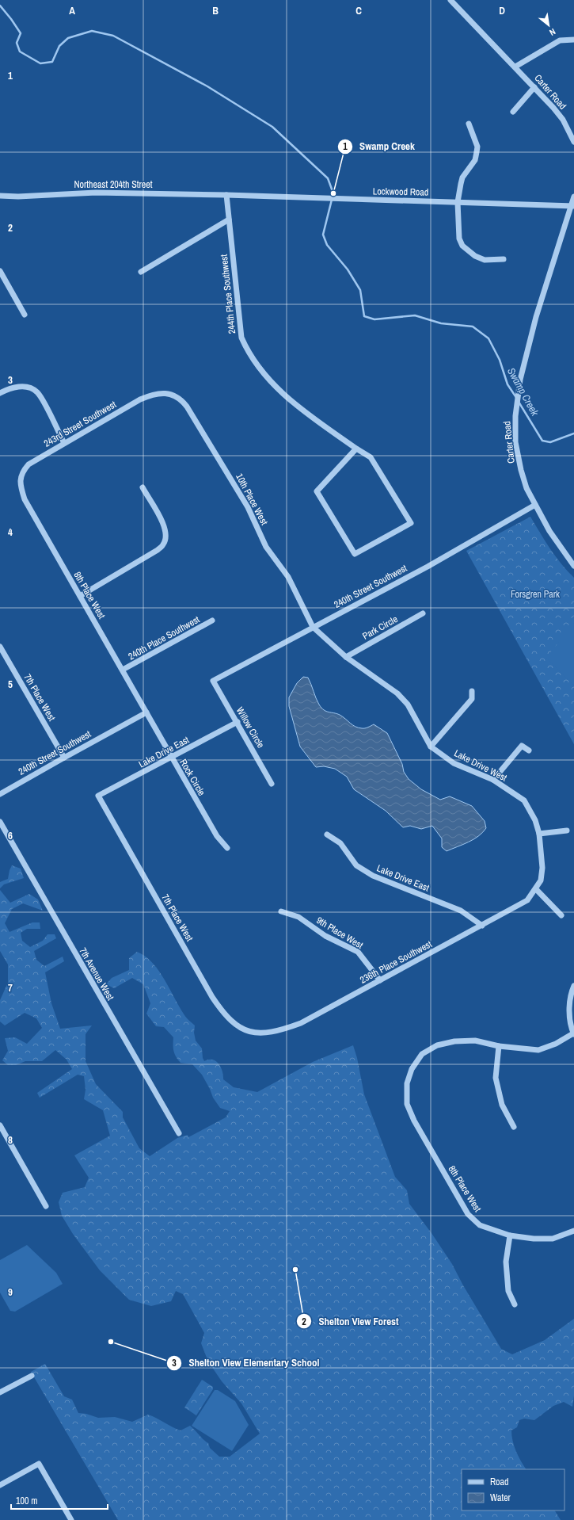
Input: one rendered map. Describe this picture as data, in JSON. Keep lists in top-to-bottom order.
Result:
{
  "streets": {
    "street": [
      "Carter Road",
      "Northeast 204th Street",
      "Lockwood Road",
      "244th Place Southwest",
      "243rd Street Southwest",
      "10th Place West",
      "240th Street Southwest",
      "8th Place West",
      "Park Circle",
      "240th Place Southwest",
      "7th Place West",
      "Willow Circle",
      "Lake Drive East",
      "Lake Drive West",
      "Rock Circle",
      "9th Place West",
      "236th Place Southwest",
      "7th Avenue West"
    ]
  },
  "crossings": [
    ["Carter Road", "Lockwood Road"],
    ["Carter Road", "240th Street Southwest"],
    ["Northeast 204th Street", "Lockwood Road"],
    ["Northeast 204th Street", "244th Place Southwest"],
    ["Lockwood Road", "244th Place Southwest"],
    ["243rd Street Southwest", "10th Place West"],
    ["243rd Street Southwest", "8th Place West"],
    ["10th Place West", "240th Street Southwest"],
    ["10th Place West", "Lake Drive West"],
    ["240th Street Southwest", "8th Place West"],
    ["240th Street Southwest", "7th Place West"],
    ["240th Street Southwest", "Willow Circle"],
    ["240th Street Southwest", "Lake Drive West"],
    ["240th Street Southwest", "Rock Circle"],
    ["8th Place West", "240th Place Southwest"],
    ["8th Place West", "Rock Circle"],
    ["Park Circle", "Lake Drive West"],
    ["7th Place West", "Lake Drive East"],
    ["7th Place West", "236th Place Southwest"],
    ["Willow Circle", "Lake Drive East"],
    ["Lake Drive East", "Rock Circle"],
    ["Lake Drive East", "236th Place Southwest"],
    ["Lake Drive West", "236th Place Southwest"],
    ["9th Place West", "236th Place Southwest"]
  ],
  "water": ["Swamp Creek"],
  "parks": ["Forsgren Park"],
  "places": ["Swamp Creek", "Shelton View Forest", "Shelton View Elementary School"],
  "legend": ["Road", "Water"],
  "scale_bar": "100 m",
  "north": "bottom right",
  "grid": {
    "columns": [
      "A",
      "B",
      "C",
      "D"
    ],
    "rows": [
      "1",
      "2",
      "3",
      "4",
      "5",
      "6",
      "7",
      "8",
      "9"
    ]
  }
}
